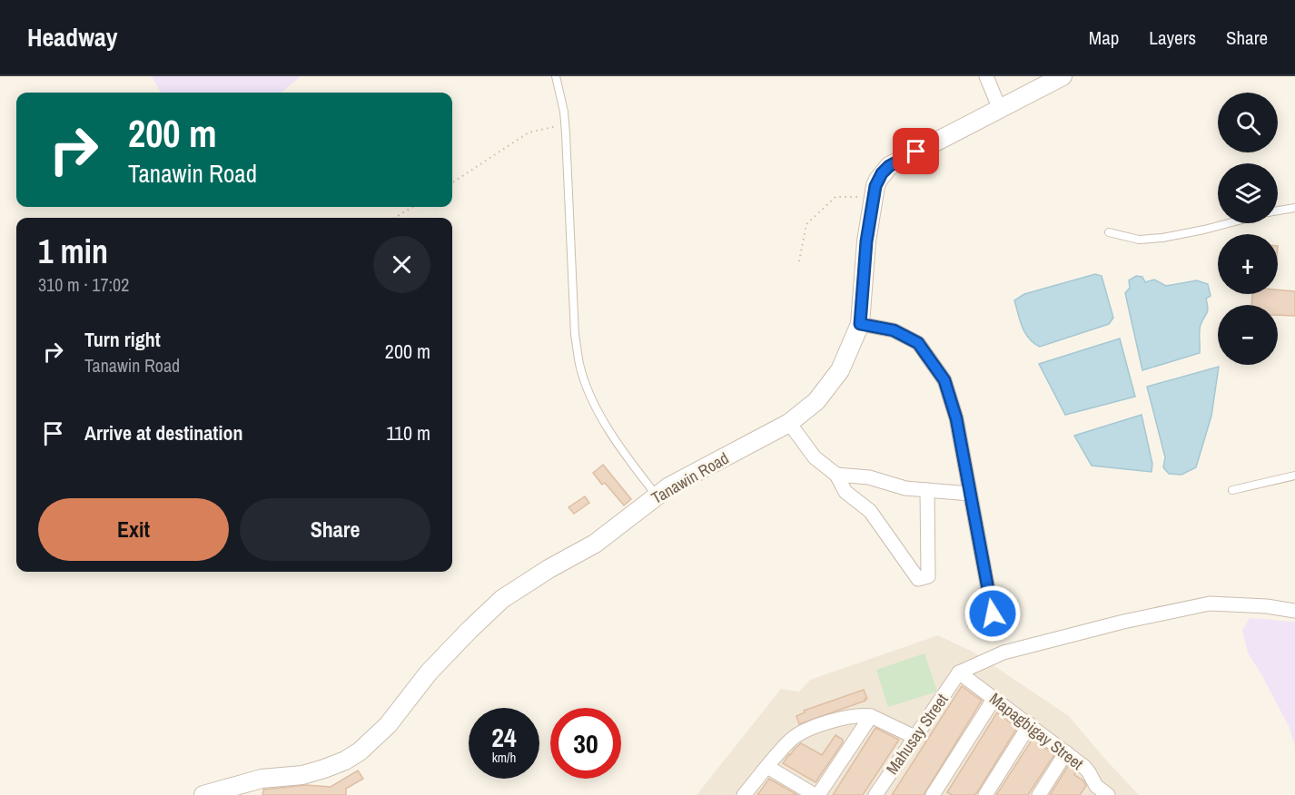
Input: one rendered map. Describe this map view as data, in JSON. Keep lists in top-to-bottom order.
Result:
{
  "streets": {
    "street": ["Tanawin Road", "Mapagbigay Street", "Mahusay Street"]
  },
  "crossings": [
    ["Mapagbigay Street", "Mahusay Street"]
  ],
  "page": {
    "header": "Headway",
    "nav": ["Map", "Layers", "Share"],
    "map_buttons": ["+", "−"],
    "turn": ["200 m", "Tanawin Road"],
    "heading": ["1 min", "310 m · 17:02"],
    "list": [
      {
        "name": "Turn right",
        "note": "Tanawin Road",
        "value": "200 m"
      },
      {
        "name": "Arrive at destination",
        "value": "110 m"
      }
    ],
    "buttons": ["Exit", "Share"],
    "speed": "24 km/h",
    "limit": "30"
  }
}
